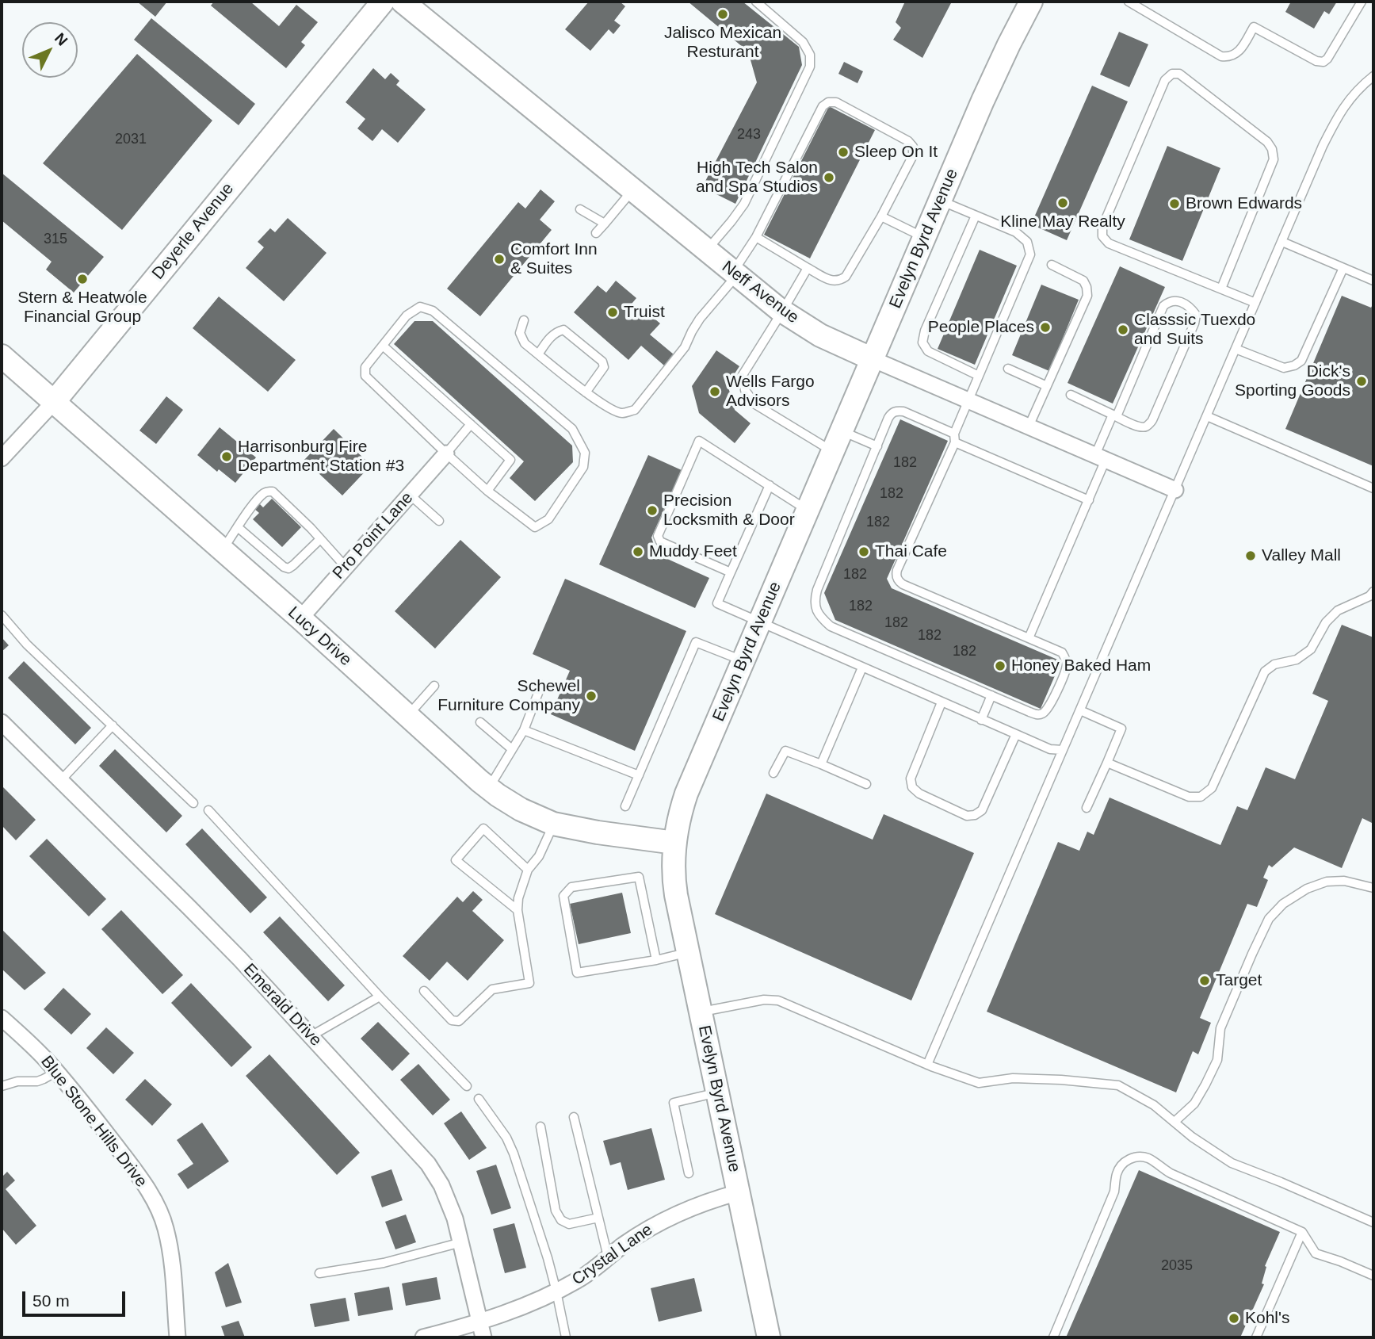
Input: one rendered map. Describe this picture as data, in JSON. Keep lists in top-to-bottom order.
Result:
{
  "streets": {
    "street": [
      "Deyerle Avenue",
      "Evelyn Byrd Avenue",
      "Neff Avenue",
      "Pro Point Lane",
      "Lucy Drive",
      "Emerald Drive",
      "Blue Stone Hills Drive",
      "Crystal Lane"
    ]
  },
  "crossings": [
    ["Deyerle Avenue", "Lucy Drive"],
    ["Evelyn Byrd Avenue", "Neff Avenue"],
    ["Evelyn Byrd Avenue", "Lucy Drive"],
    ["Evelyn Byrd Avenue", "Crystal Lane"],
    ["Pro Point Lane", "Lucy Drive"],
    ["Emerald Drive", "Crystal Lane"]
  ],
  "places": [
    "Jalisco Mexican Resturant",
    "Sleep On It",
    "High Tech Salon and Spa Studios",
    "Kline May Realty",
    "Brown Edwards",
    "Comfort Inn & Suites",
    "Stern & Heatwole Financial Group",
    "Truist",
    "People Places",
    "Classsic Tuexdo and Suits",
    "Dick's Sporting Goods",
    "Wells Fargo Advisors",
    "Harrisonburg Fire Department Station #3",
    "Precision Locksmith & Door",
    "Muddy Feet",
    "Thai Cafe",
    "Valley Mall",
    "Honey Baked Ham",
    "Schewel Furniture Company",
    "Target",
    "Kohl's"
  ],
  "house_numbers": [
    "243",
    "2031",
    "315",
    "182",
    "182",
    "182",
    "182",
    "182",
    "182",
    "182",
    "182",
    "2035"
  ],
  "scale_bar": "50 m",
  "north": "top right"
}
